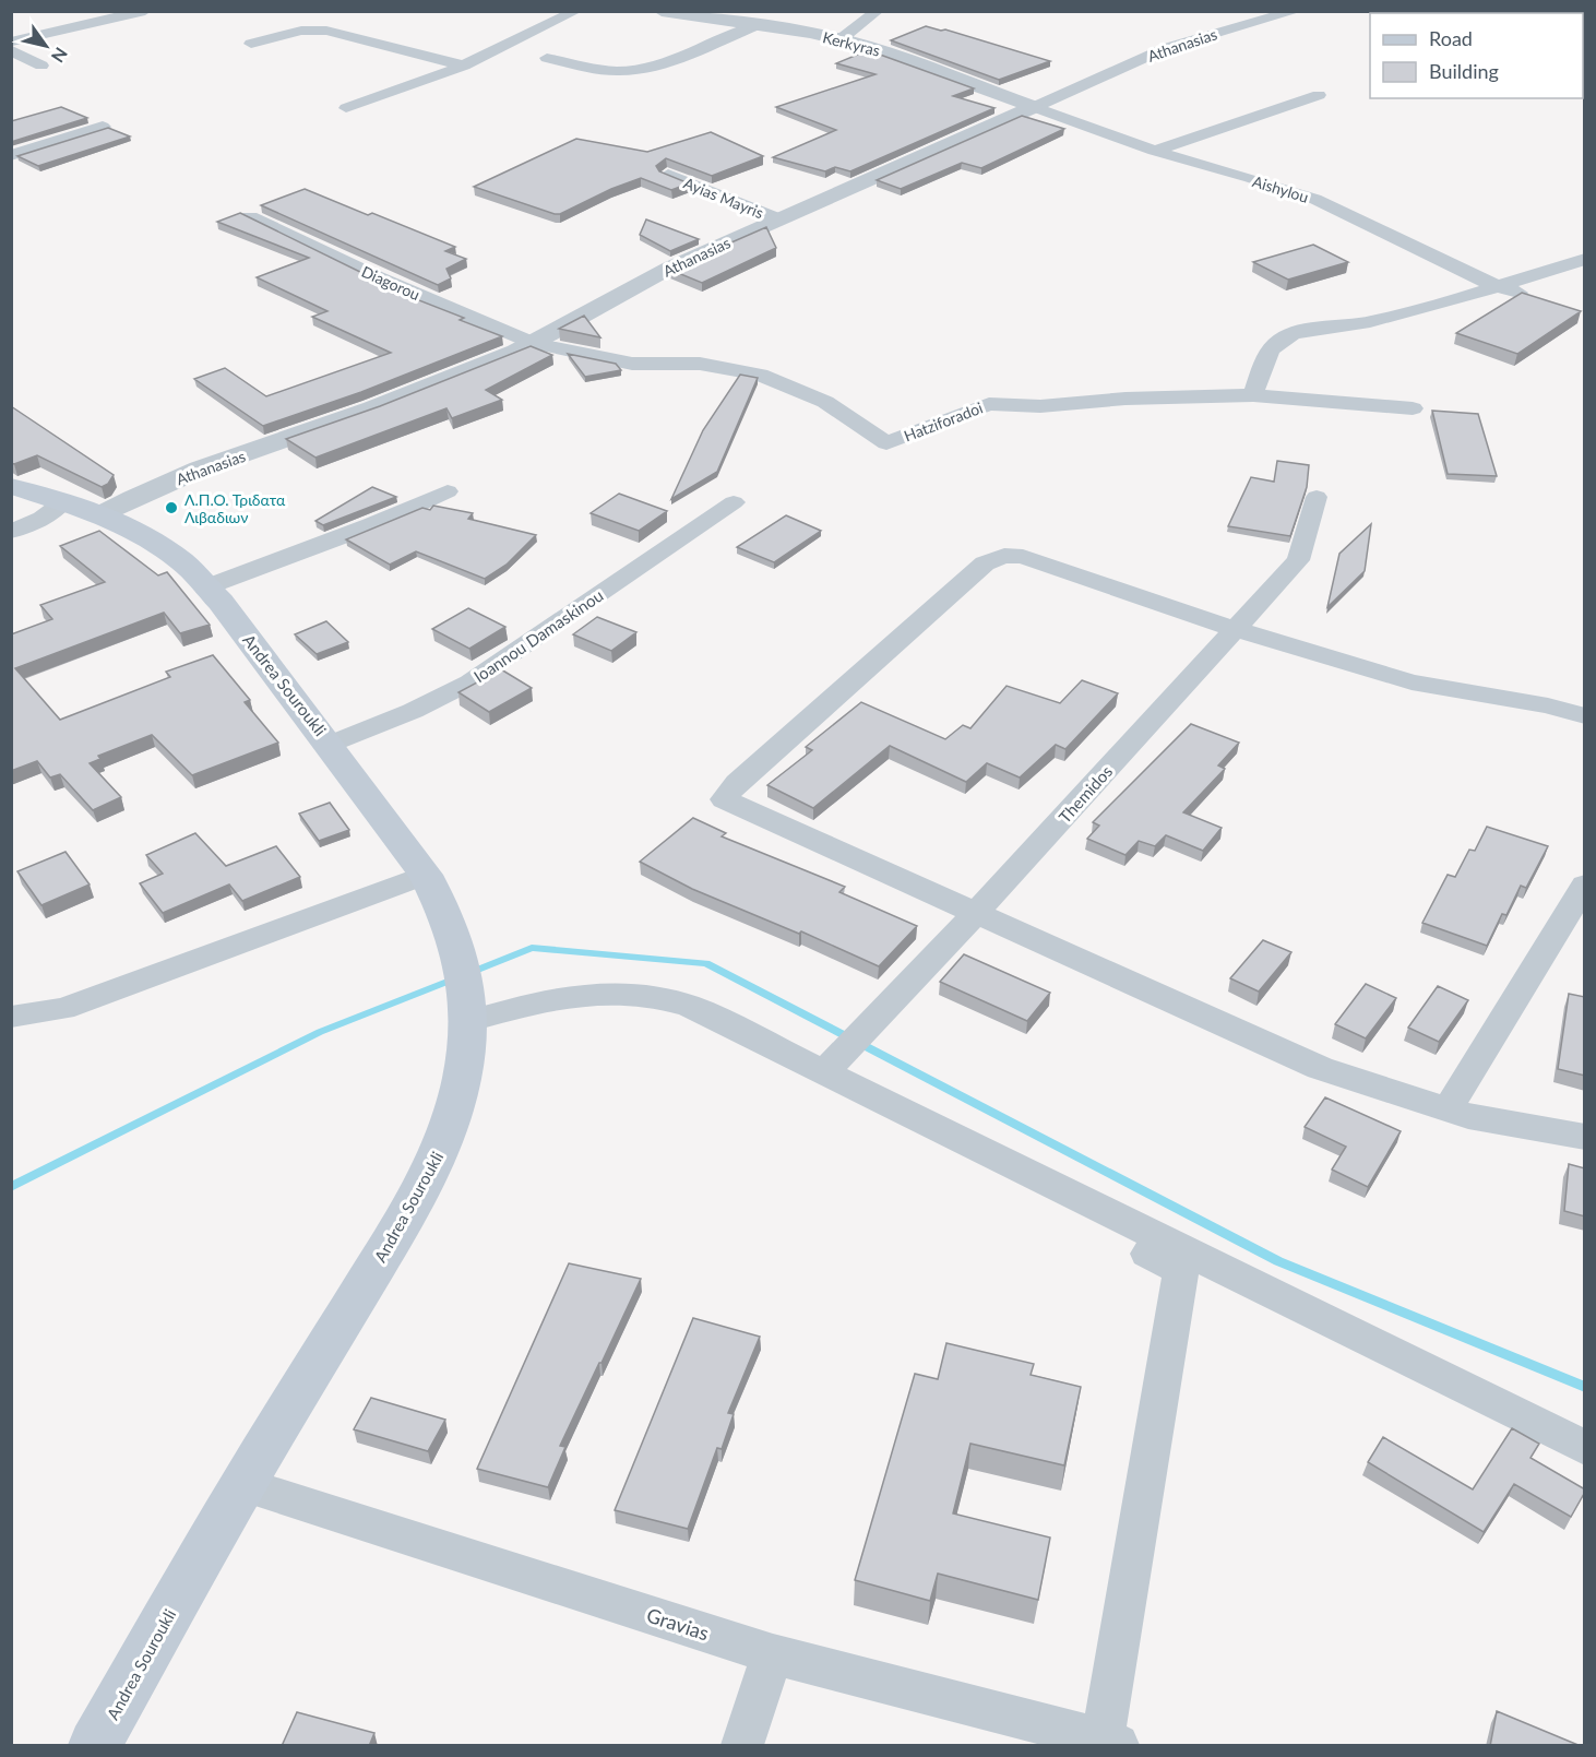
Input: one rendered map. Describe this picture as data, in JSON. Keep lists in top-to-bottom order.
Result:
{
  "streets": {
    "main road": ["Andrea Souroukli"],
    "street": [
      "Kerkyras",
      "Athanasias",
      "Aishylou",
      "Ayias Mayris",
      "Diagorou",
      "Hatziforadoi",
      "Ioannou Damaskinou",
      "Themidos",
      "Gravias"
    ]
  },
  "crossings": [
    ["Kerkyras", "Athanasias"],
    ["Kerkyras", "Aishylou"],
    ["Athanasias", "Aishylou"],
    ["Athanasias", "Ayias Mayris"],
    ["Athanasias", "Diagorou"],
    ["Athanasias", "Hatziforadoi"],
    ["Athanasias", "Andrea Souroukli"],
    ["Diagorou", "Hatziforadoi"],
    ["Ioannou Damaskinou", "Andrea Souroukli"],
    ["Andrea Souroukli", "Gravias"]
  ],
  "places": ["Λ.Π.Ο. Τριδατα Λιβαδιων"],
  "legend": ["Road", "Building"],
  "north": "bottom right"
}
